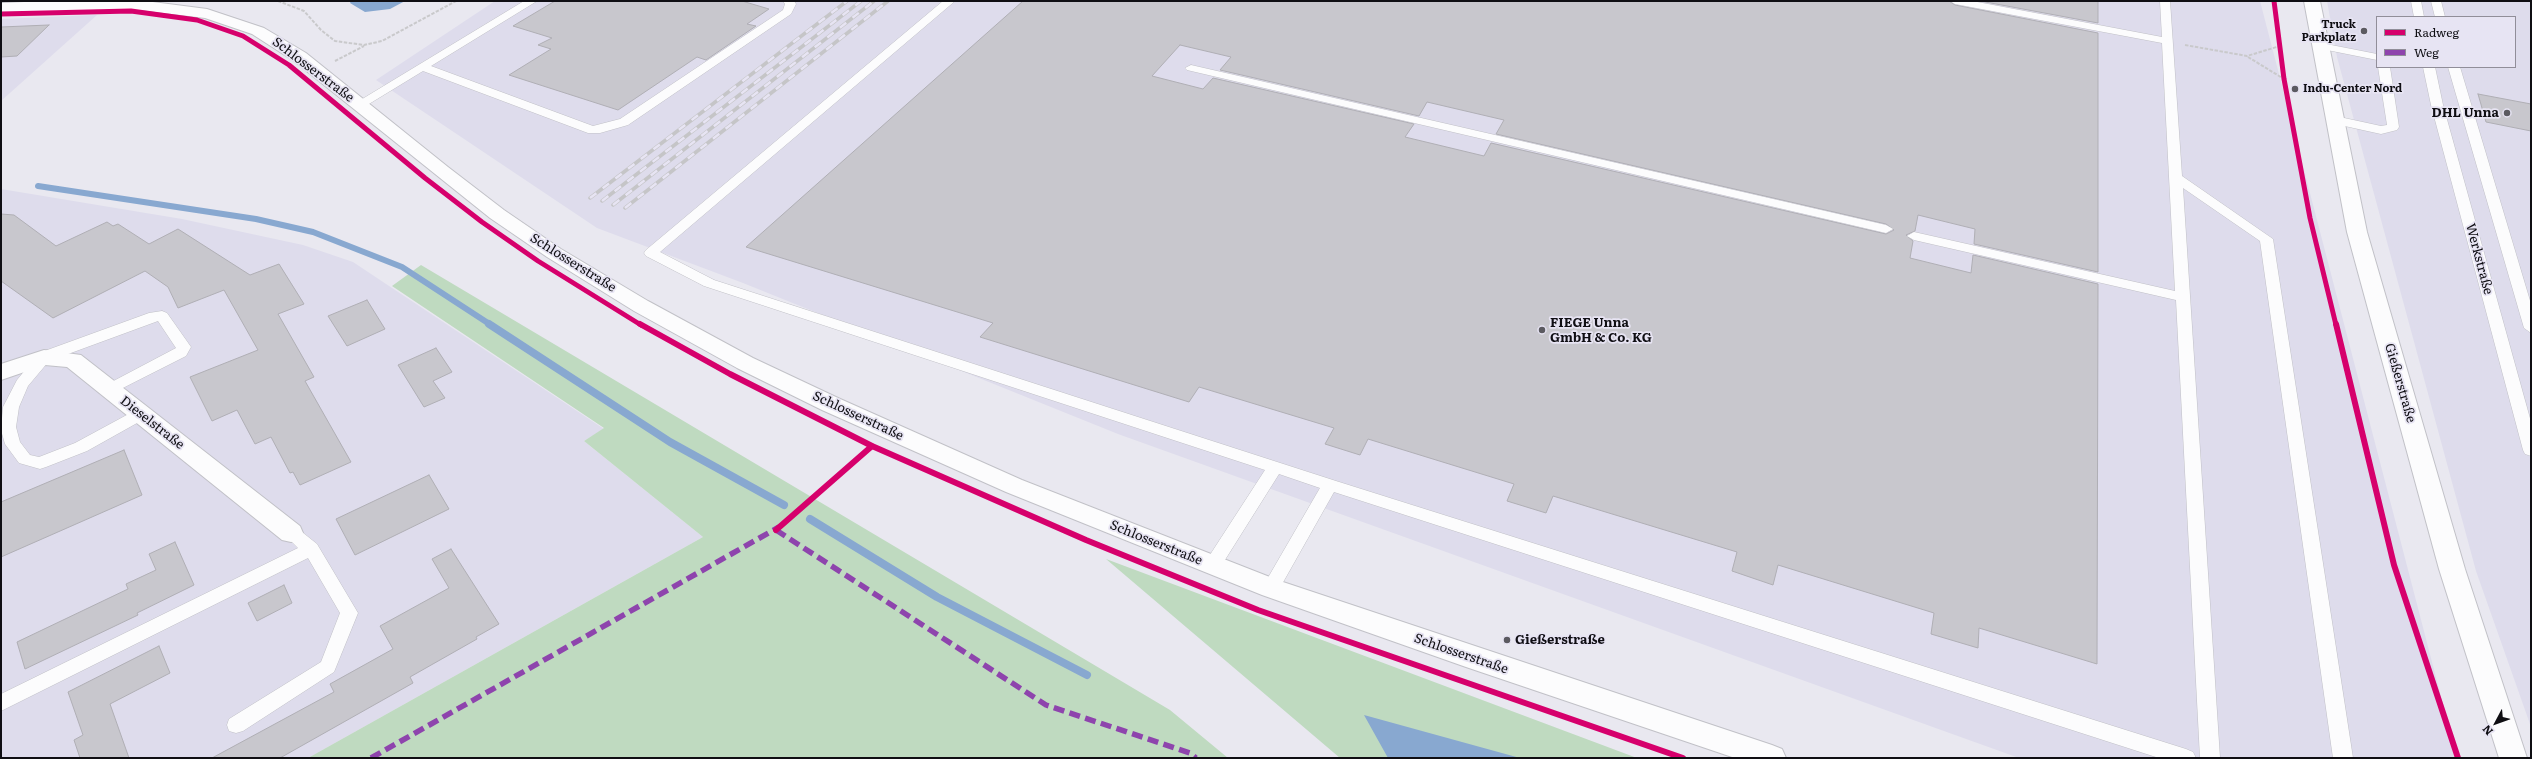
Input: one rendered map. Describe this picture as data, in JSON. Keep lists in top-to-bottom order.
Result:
{
  "streets": {
    "street": ["Schlosserstraße", "Gießerstraße", "Dieselstraße"],
    "lane": ["Werkstraße"]
  },
  "places": [
    "Truck Parkplatz",
    "Indu-Center Nord",
    "DHL Unna",
    "FIEGE Unna GmbH & Co. KG",
    "Gießerstraße"
  ],
  "legend": ["Radweg", "Weg"],
  "north": "bottom left"
}
